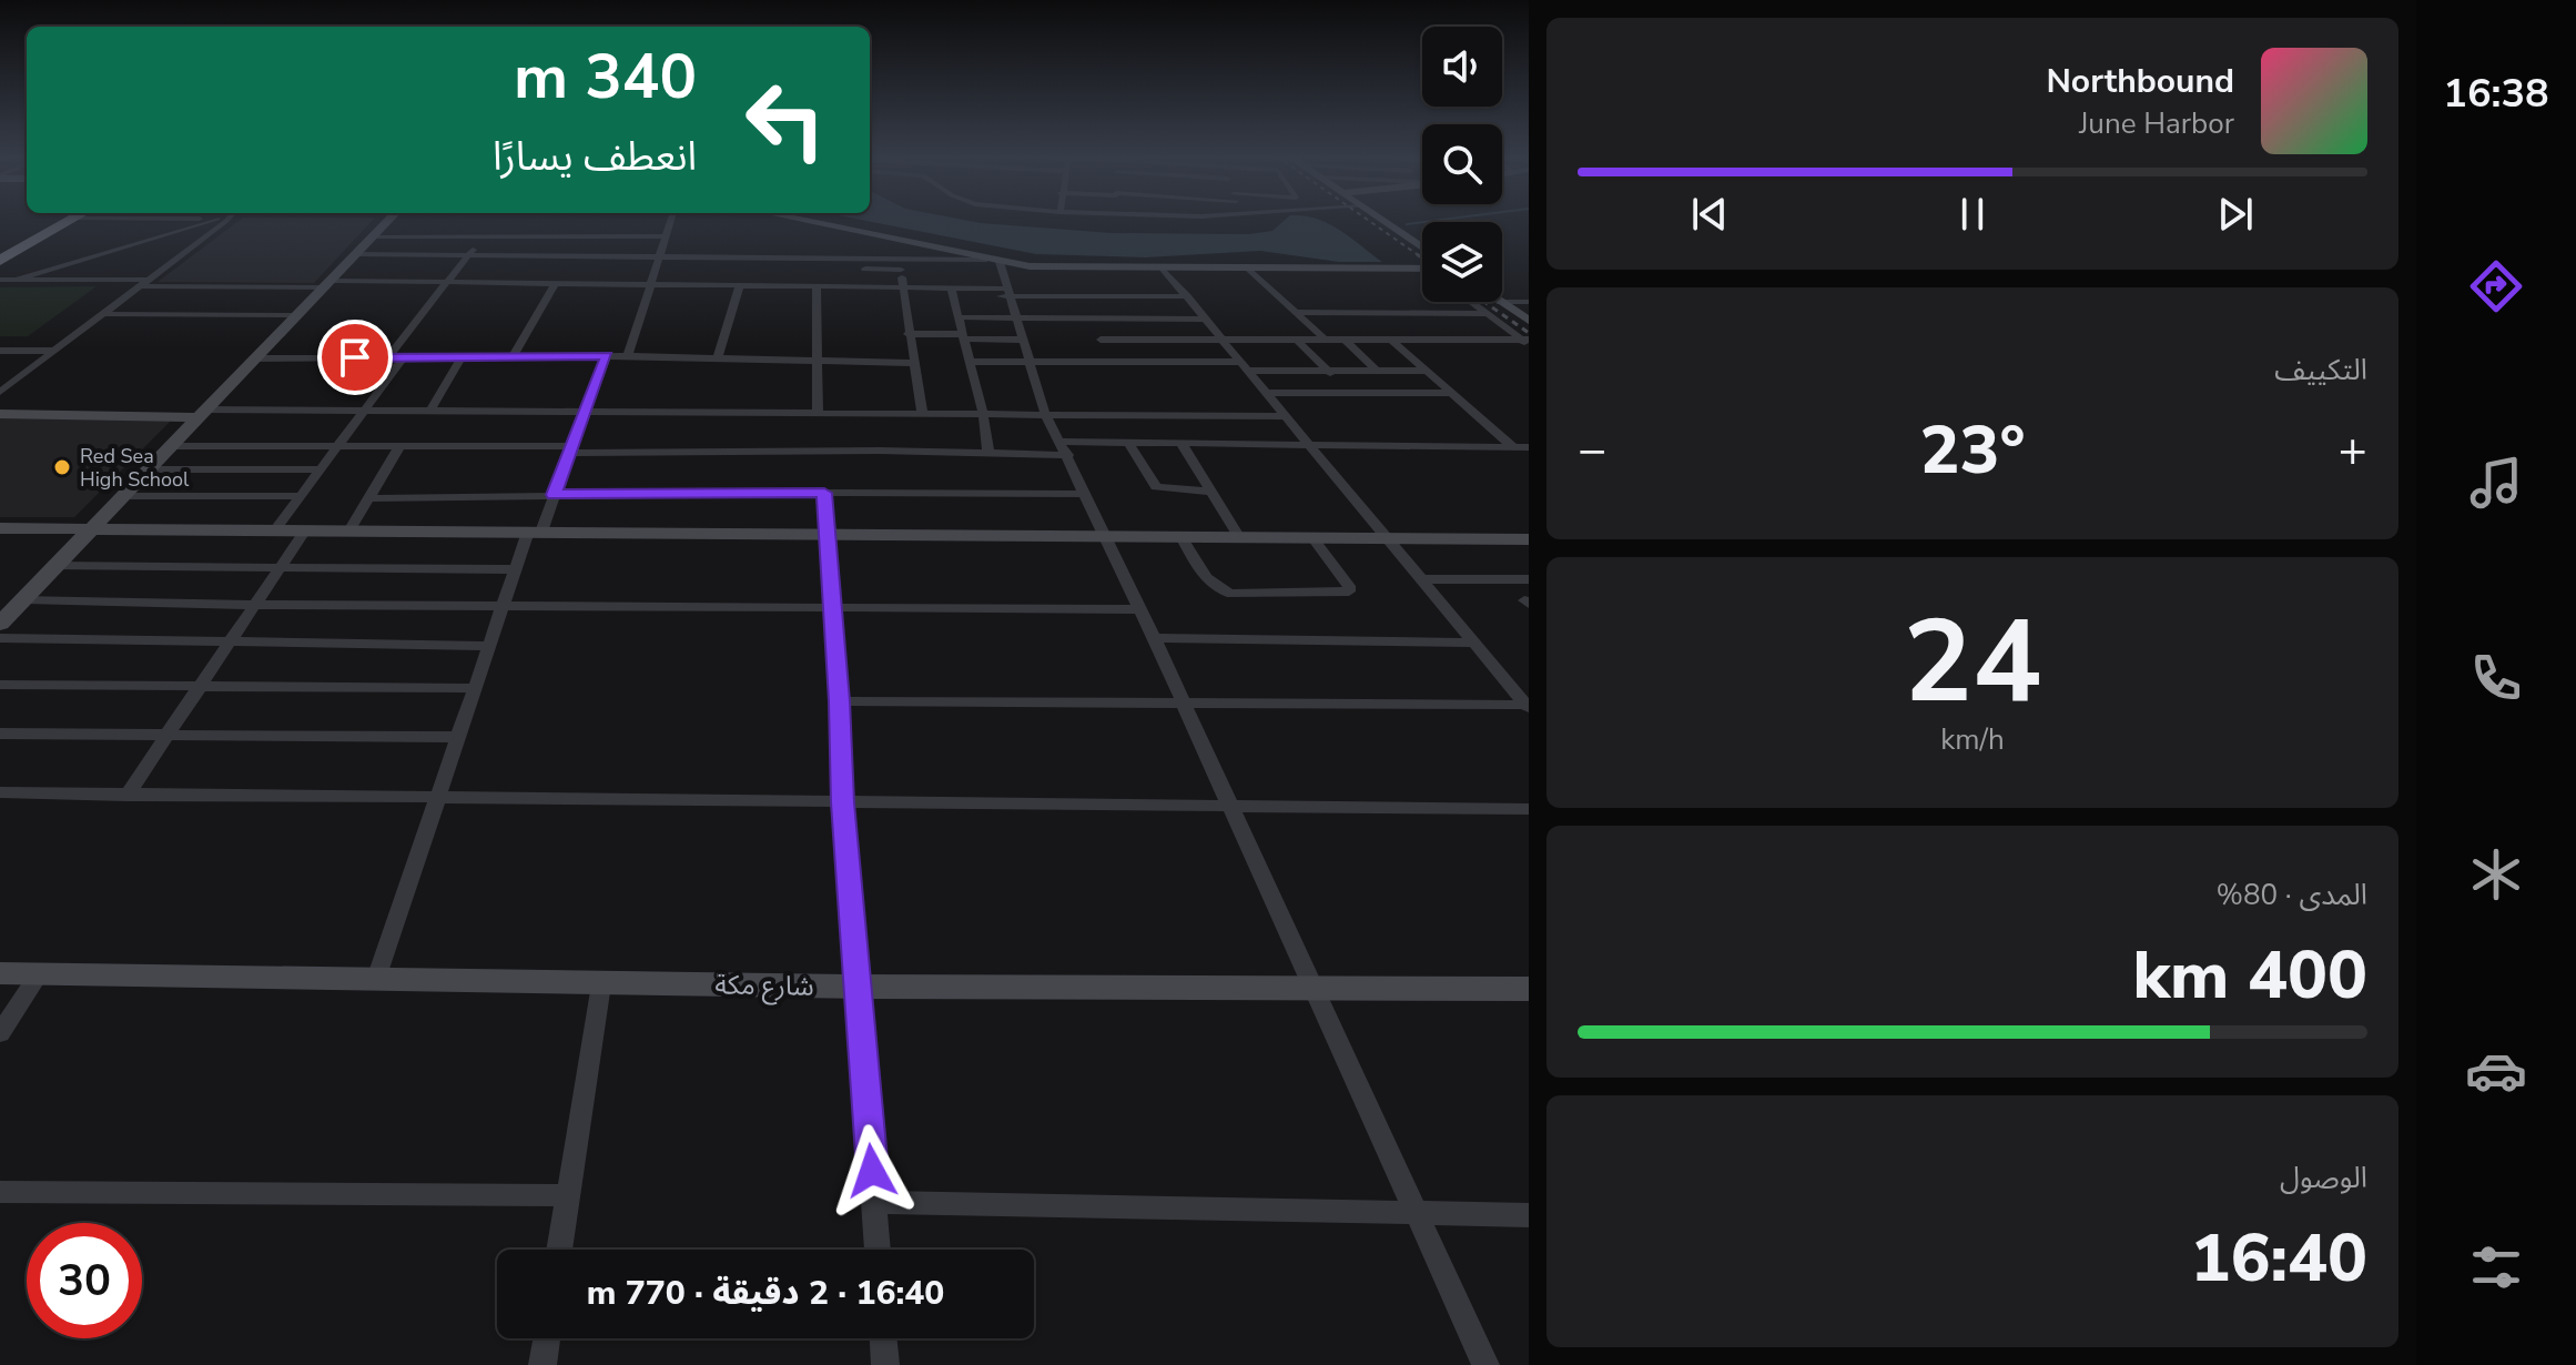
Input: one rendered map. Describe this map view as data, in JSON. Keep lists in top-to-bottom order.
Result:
{
  "streets": {
    "street": ["شارع مكة"]
  },
  "places": ["Red Sea High School"],
  "page": {
    "tabs": "16:38",
    "turn": ["340 m", "انعطف يسارًا"],
    "song": ["Northbound", "June Harbor"],
    "tile": [
      "التكييف",
      ["24", "km/h"],
      ["المدى · 80%", "400 km"],
      ["الوصول", "16:40"]
    ],
    "heat": ["−", "23°", "+"],
    "limit": "30",
    "trip": "16:40 · 2 دقيقة · 770 m"
  }
}
